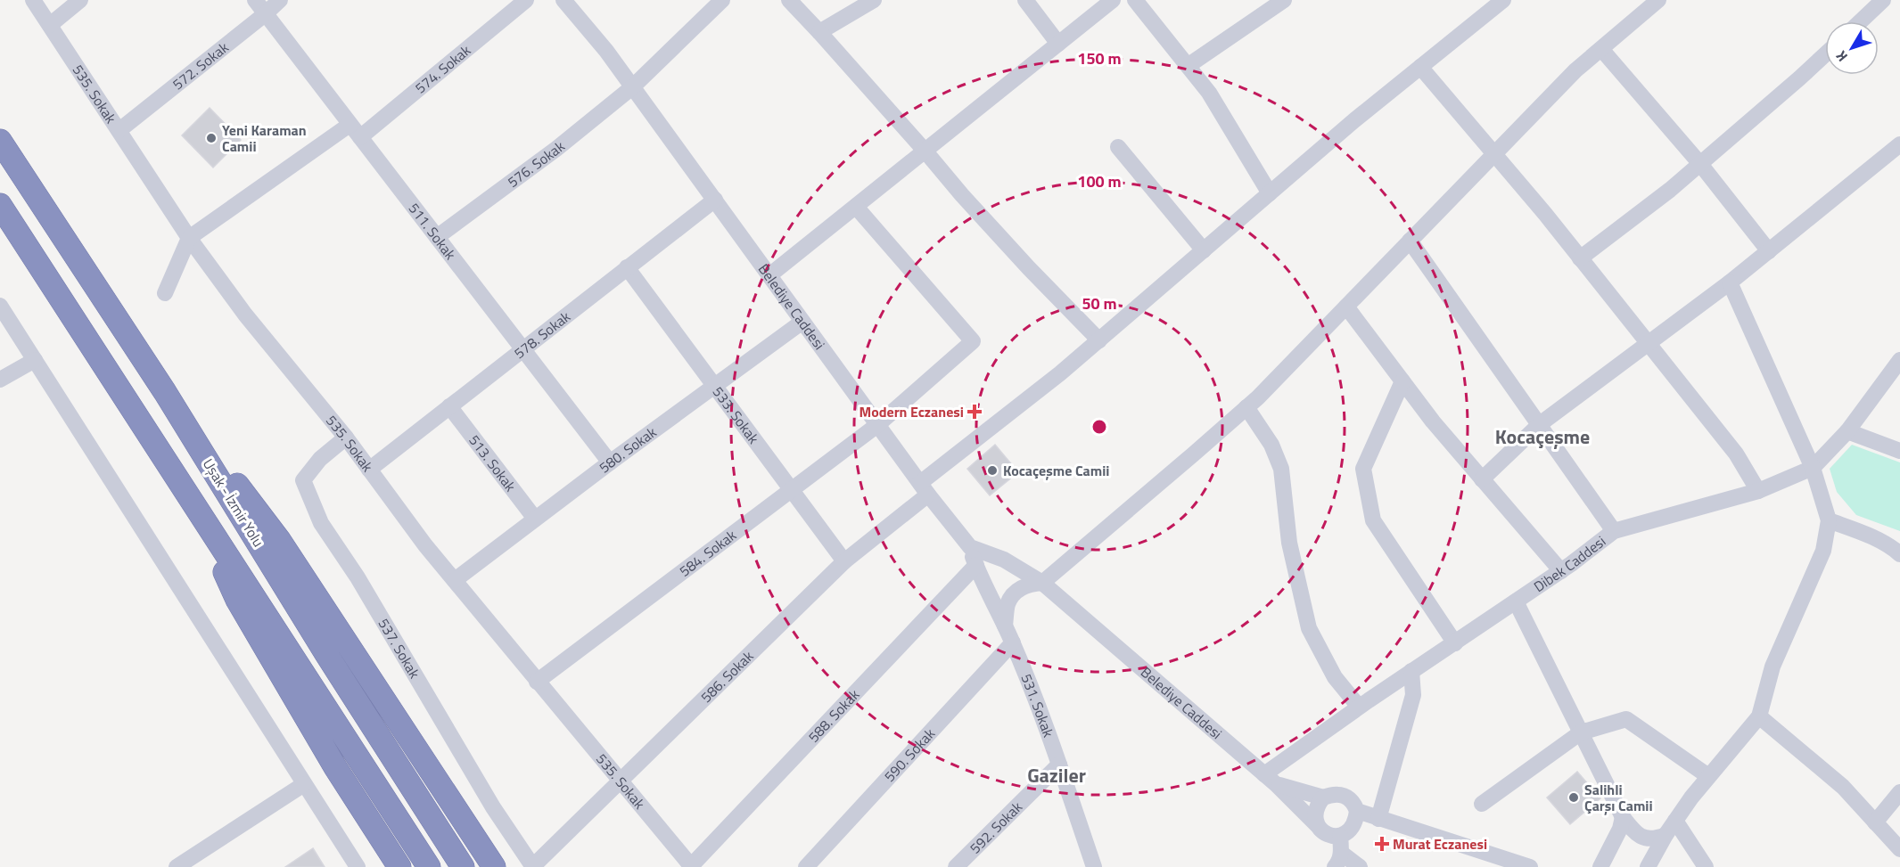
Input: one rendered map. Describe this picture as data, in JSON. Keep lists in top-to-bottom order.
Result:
{
  "streets": {
    "highway": ["Uşak - İzmir Yolu"],
    "street": [
      "572. Sokak",
      "574. Sokak",
      "535. Sokak",
      "576. Sokak",
      "511. Sokak",
      "Belediye Caddesi",
      "578. Sokak",
      "533. Sokak",
      "580. Sokak",
      "513. Sokak",
      "584. Sokak",
      "Dibek Caddesi",
      "537. Sokak",
      "586. Sokak",
      "531. Sokak",
      "588. Sokak",
      "590. Sokak",
      "592. Sokak"
    ]
  },
  "crossings": [
    ["572. Sokak", "535. Sokak"],
    ["572. Sokak", "511. Sokak"],
    ["574. Sokak", "511. Sokak"],
    ["535. Sokak", "578. Sokak"],
    ["535. Sokak", "580. Sokak"],
    ["535. Sokak", "584. Sokak"],
    ["535. Sokak", "537. Sokak"],
    ["535. Sokak", "586. Sokak"],
    ["535. Sokak", "588. Sokak"],
    ["576. Sokak", "511. Sokak"],
    ["576. Sokak", "Belediye Caddesi"],
    ["511. Sokak", "578. Sokak"],
    ["511. Sokak", "580. Sokak"],
    ["Belediye Caddesi", "578. Sokak"],
    ["Belediye Caddesi", "580. Sokak"],
    ["Belediye Caddesi", "584. Sokak"],
    ["Belediye Caddesi", "Dibek Caddesi"],
    ["Belediye Caddesi", "586. Sokak"],
    ["Belediye Caddesi", "531. Sokak"],
    ["578. Sokak", "533. Sokak"],
    ["578. Sokak", "513. Sokak"],
    ["533. Sokak", "580. Sokak"],
    ["533. Sokak", "584. Sokak"],
    ["533. Sokak", "586. Sokak"],
    ["580. Sokak", "513. Sokak"],
    ["537. Sokak", "586. Sokak"],
    ["531. Sokak", "588. Sokak"],
    ["531. Sokak", "590. Sokak"],
    ["531. Sokak", "592. Sokak"]
  ],
  "districts": ["Kocaçeşme", "Gaziler"],
  "places": {
    "other": ["Yeni Karaman Camii", "Kocaçeşme Camii", "Salihli Çarşı Camii"],
    "health": ["Modern Eczanesi", "Murat Eczanesi"]
  },
  "north": "bottom left",
  "rings": ["150 m", "100 m", "50 m"]
}
